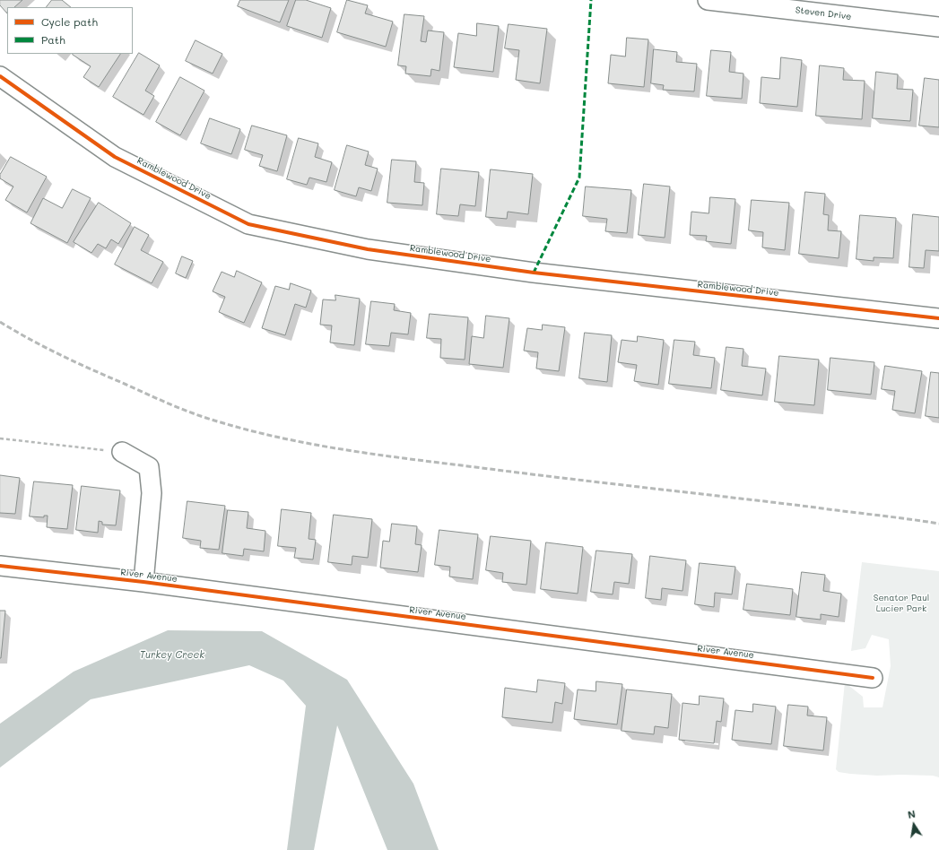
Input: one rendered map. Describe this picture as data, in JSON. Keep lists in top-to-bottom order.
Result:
{
  "streets": {
    "street": ["Steven Drive", "Ramblewood Drive", "River Avenue"]
  },
  "water": ["Turkey Creek"],
  "parks": ["Senator Paul Lucier Park"],
  "legend": ["Cycle path", "Path"],
  "north": "top"
}
